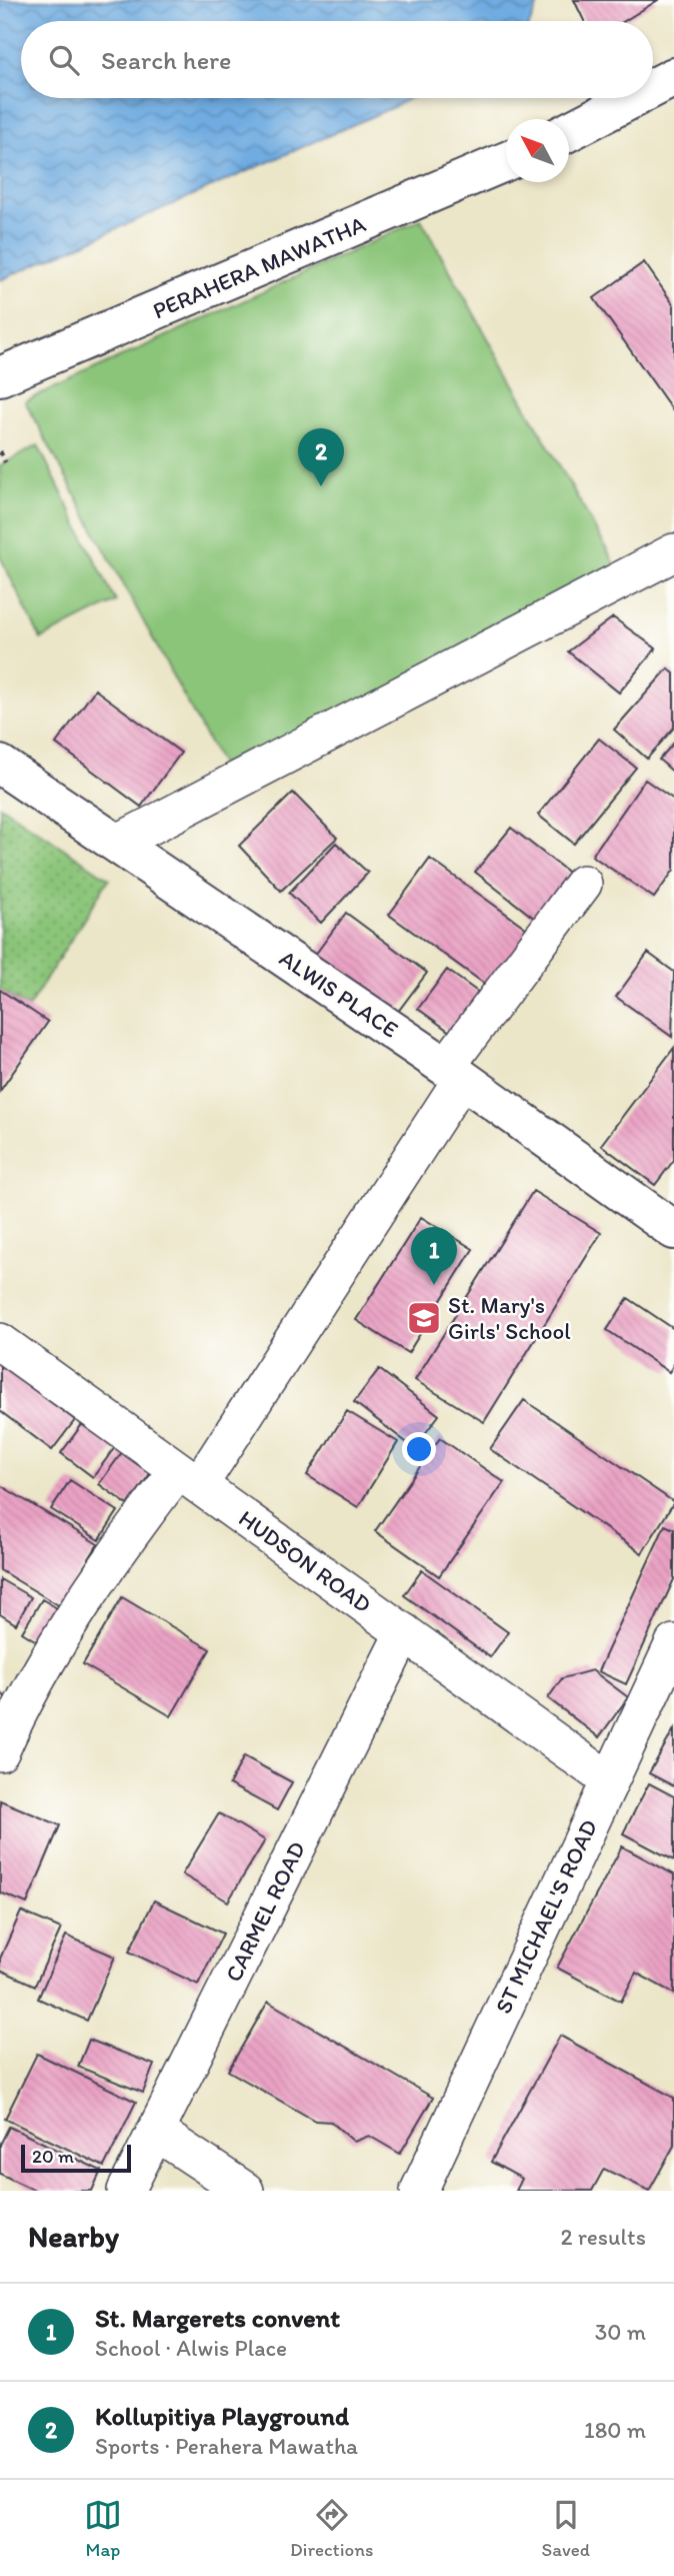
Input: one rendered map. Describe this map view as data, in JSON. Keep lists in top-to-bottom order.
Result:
{
  "streets": {
    "street": [
      "PERAHERA MAWATHA",
      "ALWIS PLACE",
      "HUDSON ROAD",
      "CARMEL ROAD",
      "ST MICHAEL'S ROAD"
    ]
  },
  "crossings": [
    ["HUDSON ROAD", "CARMEL ROAD"],
    ["HUDSON ROAD", "ST MICHAEL'S ROAD"]
  ],
  "places": {
    "school or university": ["St. Mary's Girls' School"]
  },
  "scale_bar": "20 m",
  "north": "top left",
  "page": {
    "search": "Search here",
    "pins": ["2", "1"],
    "scale": "20 m",
    "heading": ["Nearby", "2 results"],
    "list": [
      {
        "mark": "1",
        "name": "St. Margerets convent",
        "note": "School · Alwis Place",
        "value": "30 m"
      },
      {
        "mark": "2",
        "name": "Kollupitiya Playground",
        "note": "Sports · Perahera Mawatha",
        "value": "180 m"
      }
    ],
    "nav": ["Map", "Directions", "Saved"]
  }
}
